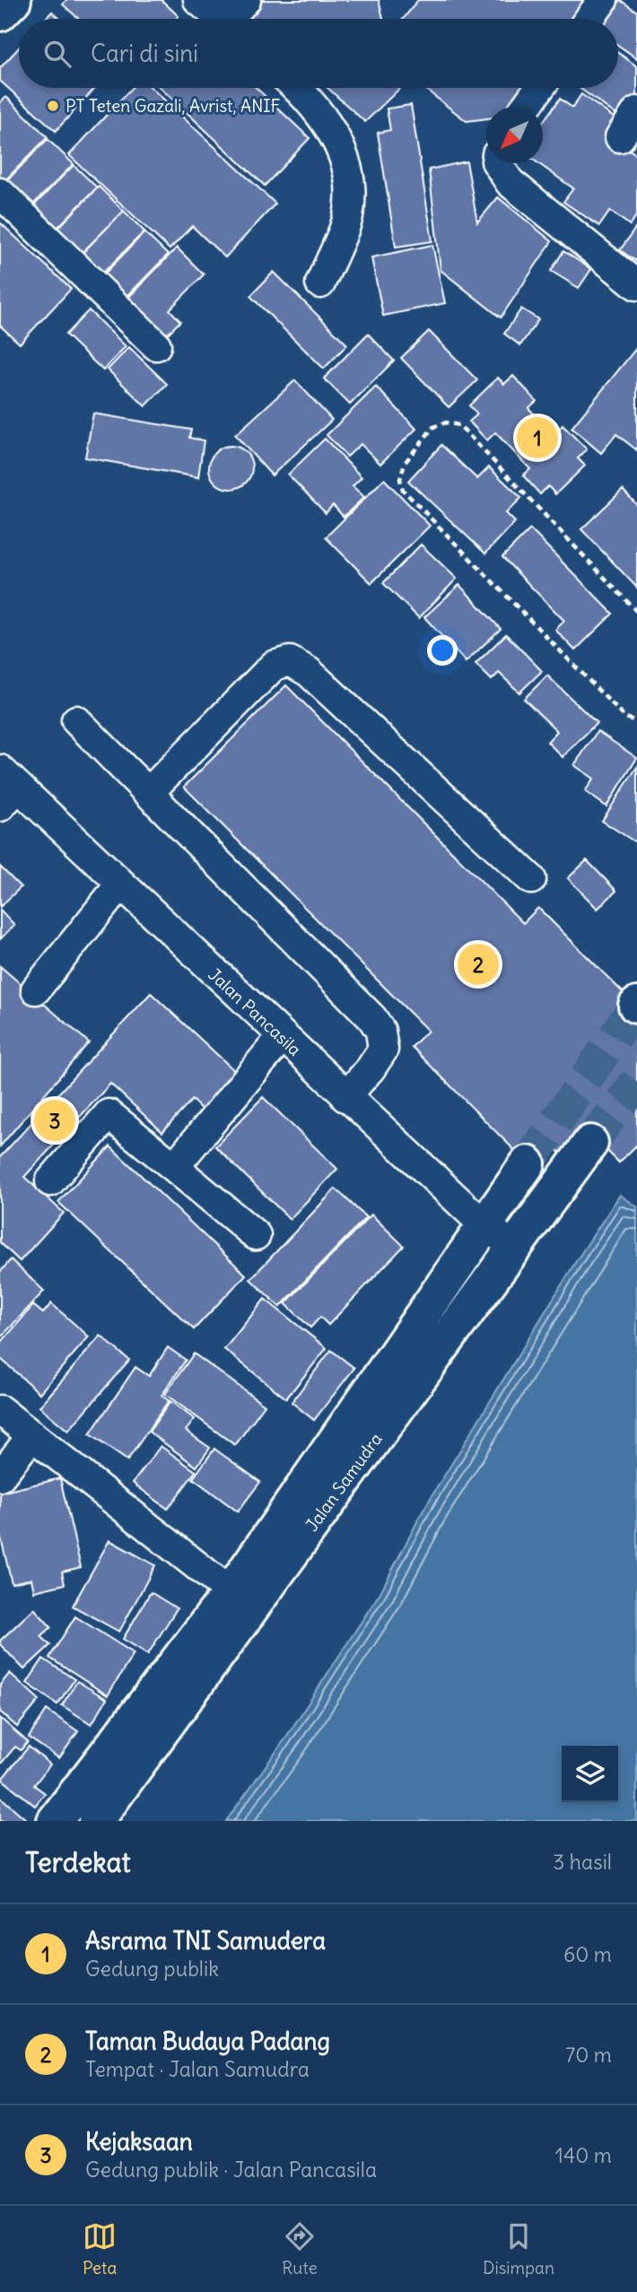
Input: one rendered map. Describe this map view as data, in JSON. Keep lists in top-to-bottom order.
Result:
{
  "streets": {
    "main road": ["Jalan Samudra"],
    "street": ["Jalan Pancasila"]
  },
  "crossings": [
    ["Jalan Pancasila", "Jalan Samudra"]
  ],
  "places": ["PT Teten Gazali, Avrist, ANIF"],
  "north": "bottom left",
  "page": {
    "search": "Cari di sini",
    "pins": ["1", "2", "3"],
    "heading": ["Terdekat", "3 hasil"],
    "list": [
      {
        "mark": "1",
        "name": "Asrama TNI Samudera",
        "note": "Gedung publik",
        "value": "60 m"
      },
      {
        "mark": "2",
        "name": "Taman Budaya Padang",
        "note": "Tempat · Jalan Samudra",
        "value": "70 m"
      },
      {
        "mark": "3",
        "name": "Kejaksaan",
        "note": "Gedung publik · Jalan Pancasila",
        "value": "140 m"
      }
    ],
    "nav": ["Peta", "Rute", "Disimpan"]
  }
}
